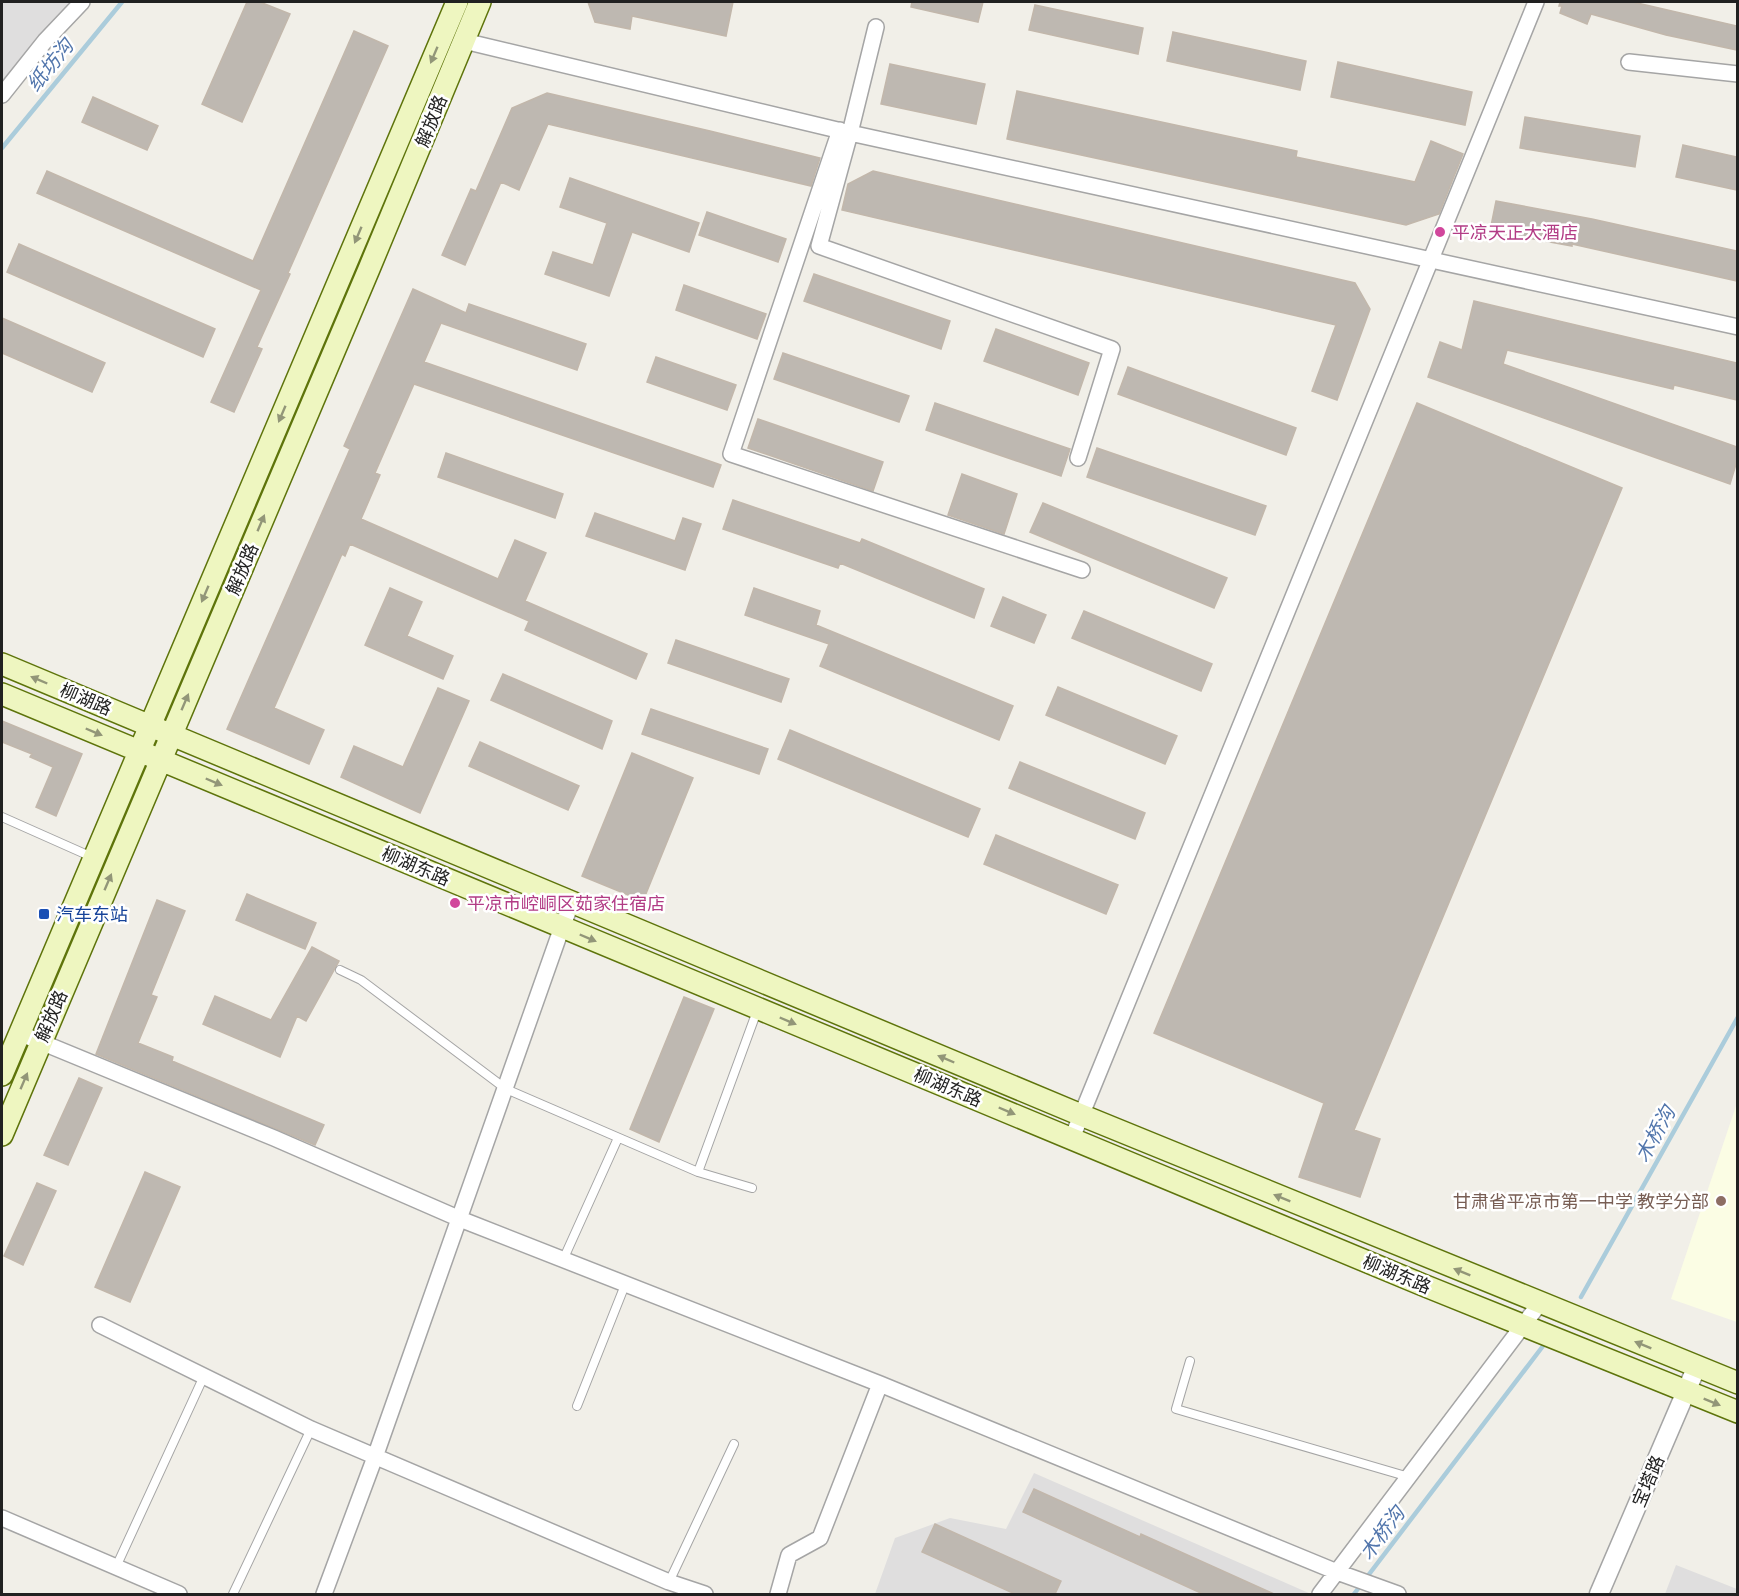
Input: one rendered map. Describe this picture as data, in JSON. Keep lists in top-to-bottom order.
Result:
{
  "streets": {
    "main road": ["解放路", "柳湖路", "柳湖东路"],
    "street": ["宝塔路"]
  },
  "crossings": [
    ["解放路", "柳湖路"],
    ["解放路", "柳湖东路"],
    ["柳湖路", "柳湖东路"],
    ["柳湖东路", "宝塔路"]
  ],
  "water": ["纸坊沟", "木桥沟"],
  "places": {
    "other": ["平凉天正大酒店", "平凉市崆峒区茹家住宿店", "甘肃省平凉市第一中学 教学分部"],
    "transit": ["汽车东站"]
  }
}
